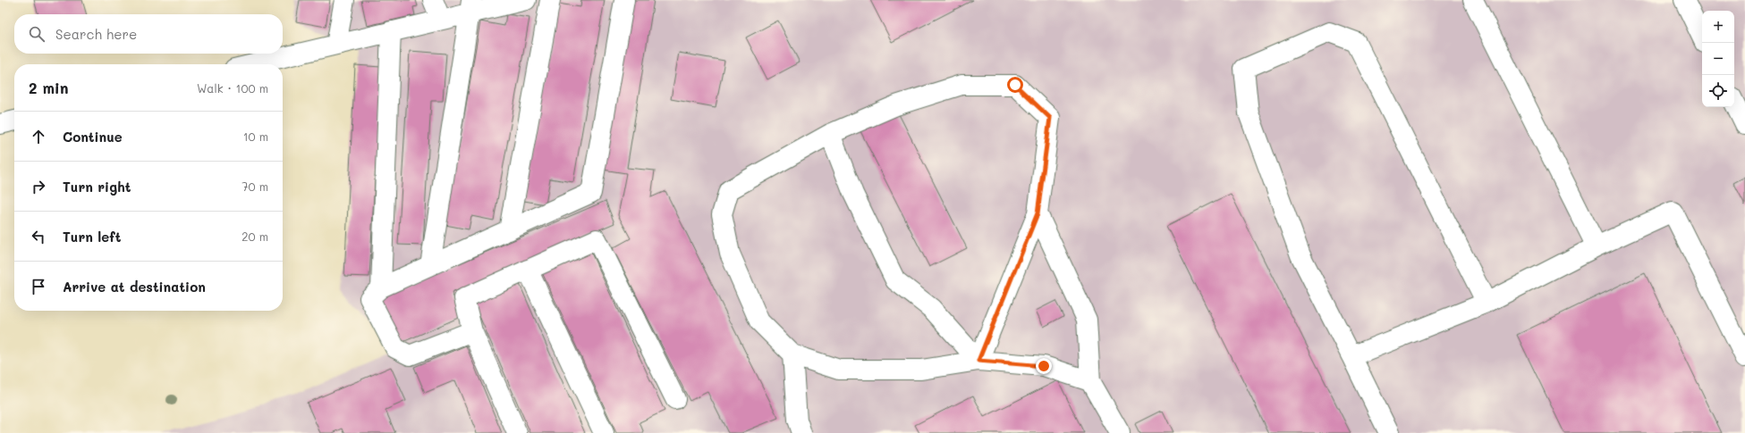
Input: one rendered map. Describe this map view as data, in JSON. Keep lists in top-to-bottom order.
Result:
{
  "page": {
    "map_buttons": ["+", "−"],
    "search": "Search here",
    "heading": ["2 min", "Walk · 100 m"],
    "list": [
      ["Continue", "10 m"],
      ["Turn right", "70 m"],
      ["Turn left", "20 m"],
      "Arrive at destination"
    ]
  }
}
